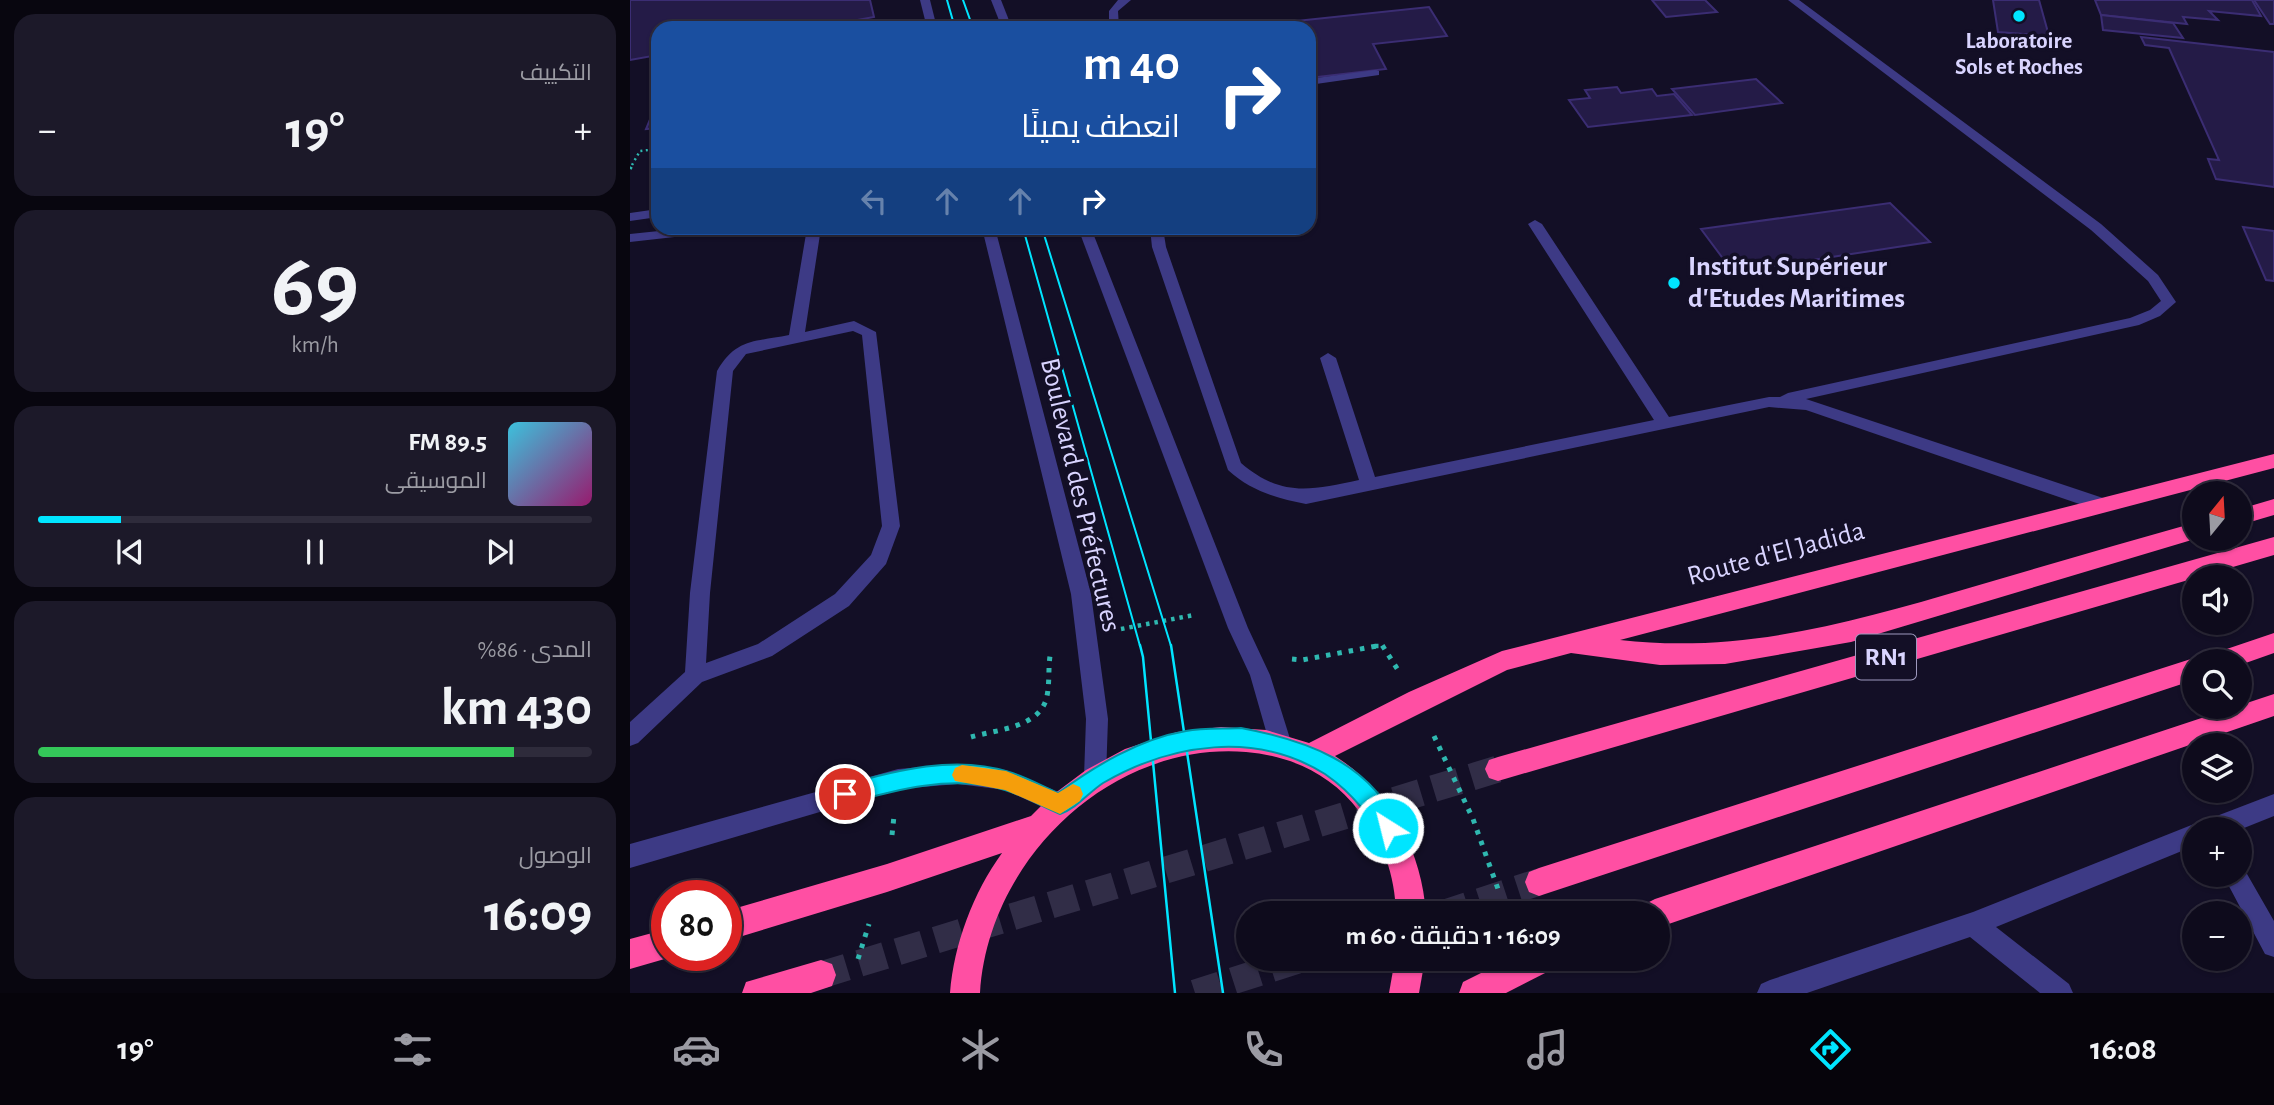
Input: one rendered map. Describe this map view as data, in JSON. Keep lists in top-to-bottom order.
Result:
{
  "streets": {
    "highway": ["Route d'El Jadida", "RN1"],
    "street": ["Boulevard des Préfectures"]
  },
  "places": ["Laboratoire Sols et Roches", "Institut Supérieur d'Etudes Maritimes"],
  "north": "top",
  "page": {
    "tile": [
      "التكييف",
      ["69", "km/h"],
      ["المدى · 86%", "430 km"],
      ["الوصول", "16:09"]
    ],
    "turn": ["40 m", "انعطف يمينًا"],
    "heat": ["−", "19°", "+"],
    "song": ["89.5 FM", "الموسيقى"],
    "map_buttons": ["+", "−"],
    "limit": "80",
    "trip": "16:09 · 1 دقيقة · 60 m",
    "tabs": ["16:08", "19°"]
  }
}
